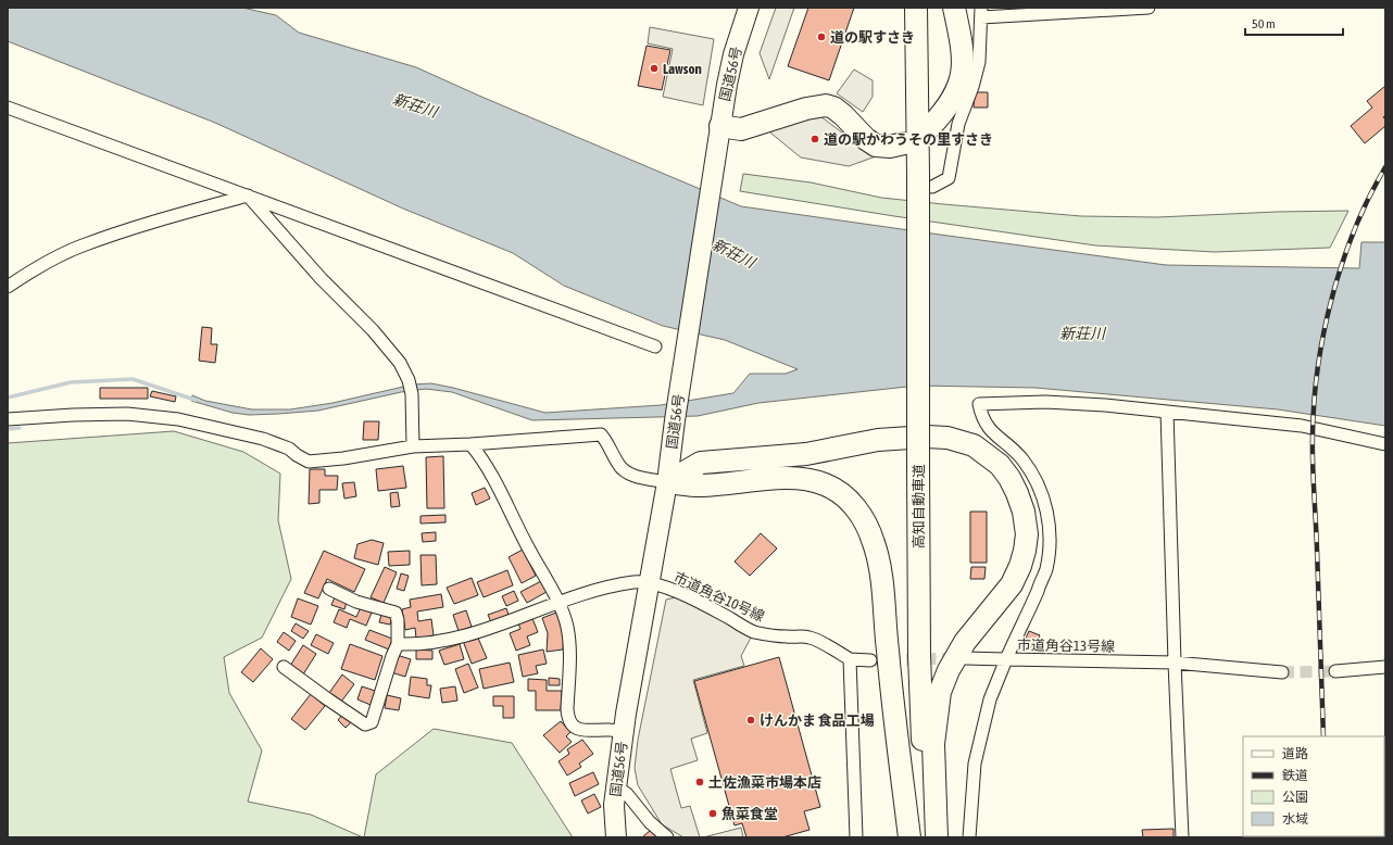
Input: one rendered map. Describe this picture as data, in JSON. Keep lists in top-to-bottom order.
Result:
{
  "streets": {
    "highway": ["国道56号", "高知自動車道"],
    "street": ["市道角谷10号線", "市道角谷13号線"]
  },
  "crossings": [
    ["国道56号", "市道角谷10号線"]
  ],
  "water": ["新荘川"],
  "places": [
    "道の駅すさき",
    "Lawson",
    "道の駅かわうその里すさき",
    "けんかま 食品工場",
    "土佐漁菜市場本店",
    "魚菜食堂"
  ],
  "legend": [
    "道路",
    "鉄道",
    "公園",
    "水域"
  ],
  "scale_bar": "50 m"
}
